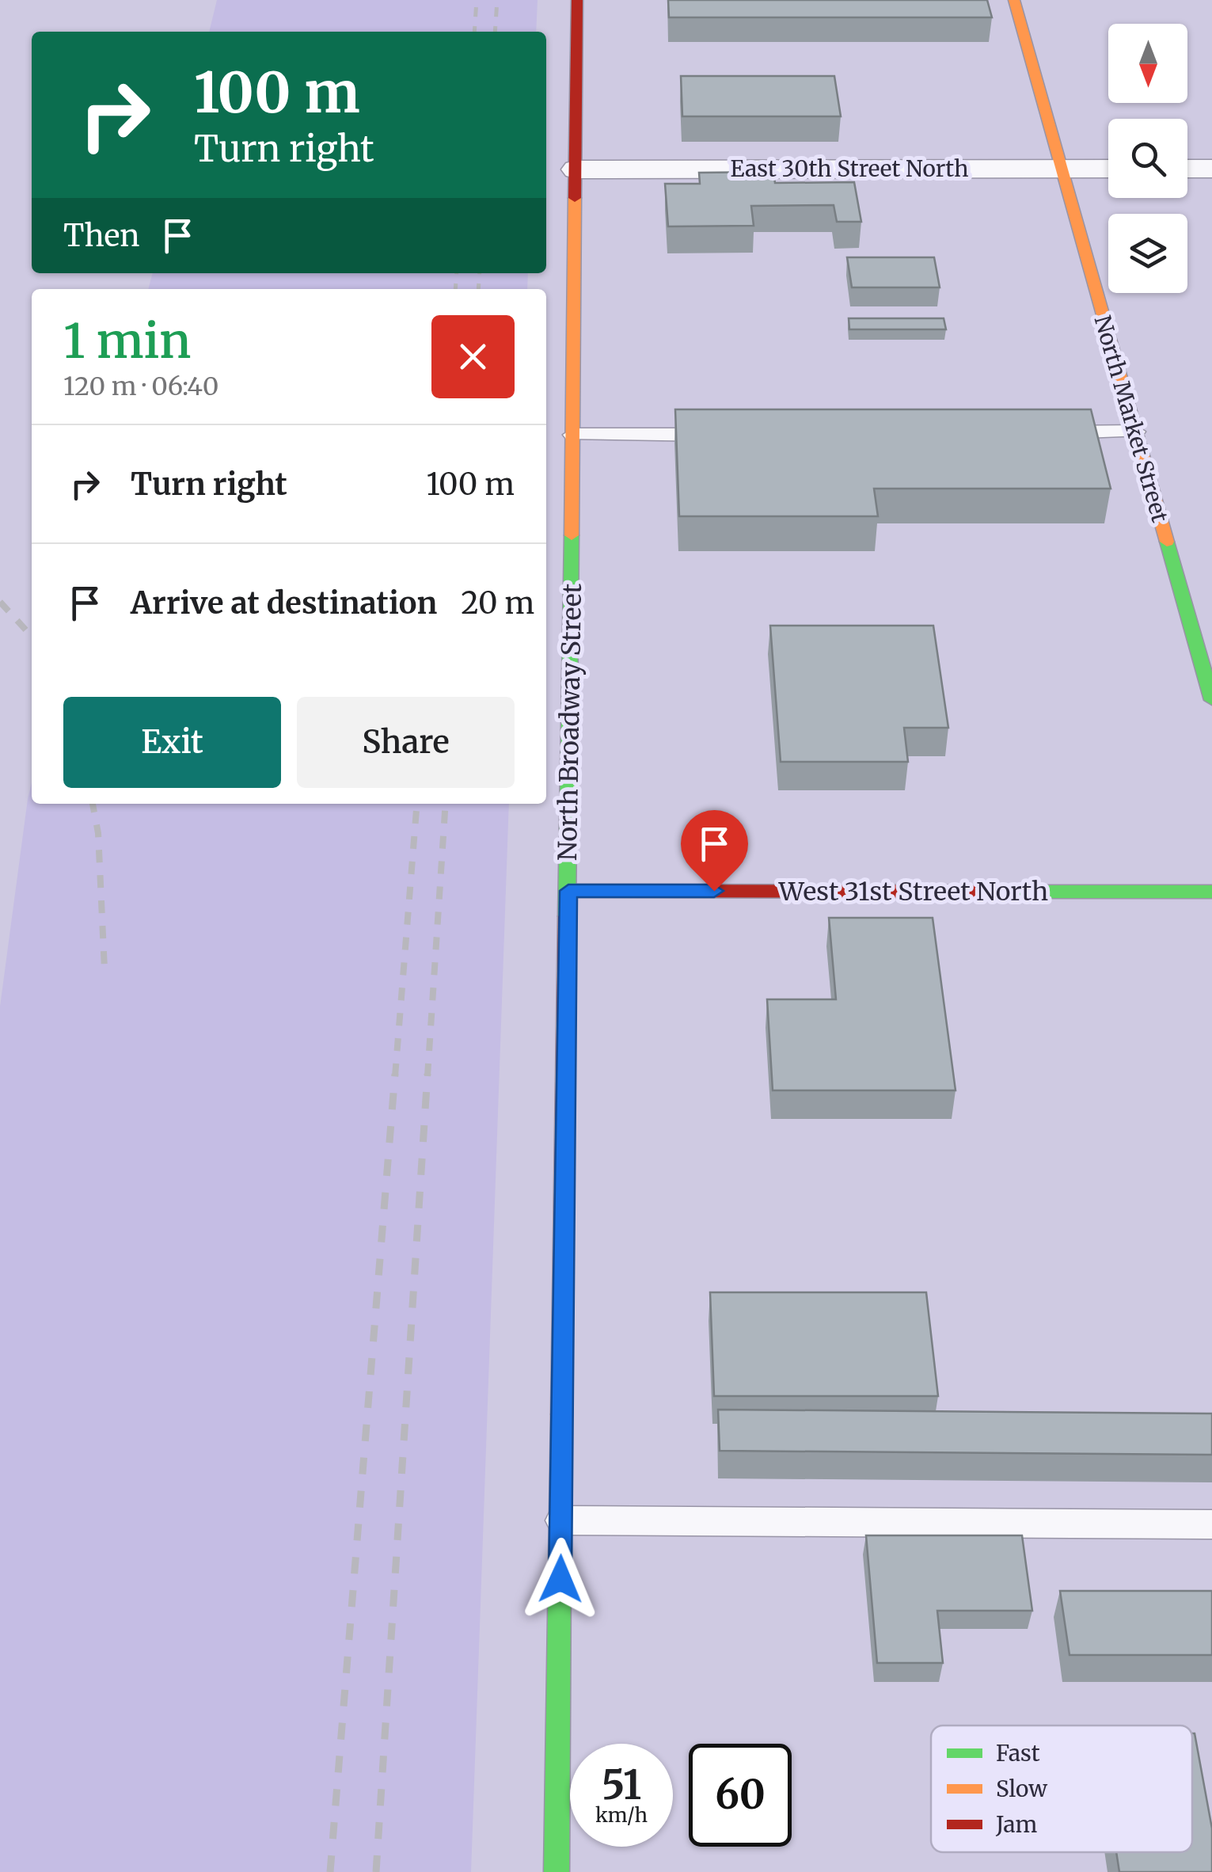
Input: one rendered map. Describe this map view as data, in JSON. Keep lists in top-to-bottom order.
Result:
{
  "streets": {
    "main road": ["North Market Street", "North Broadway Street", "West 31st Street North"],
    "street": ["East 30th Street North"]
  },
  "crossings": [
    ["East 30th Street North", "North Market Street"],
    ["East 30th Street North", "North Broadway Street"],
    ["North Broadway Street", "West 31st Street North"]
  ],
  "legend": ["Fast", "Slow", "Jam"],
  "north": "bottom",
  "page": {
    "turn": ["100 m", "Turn right"],
    "then": "Then",
    "heading": ["1 min", "120 m · 06:40"],
    "list": [
      {
        "name": "Turn right",
        "value": "100 m"
      },
      {
        "name": "Arrive at destination",
        "value": "20 m"
      }
    ],
    "buttons": ["Exit", "Share"],
    "speed": "51 km/h",
    "limit": "60"
  }
}
